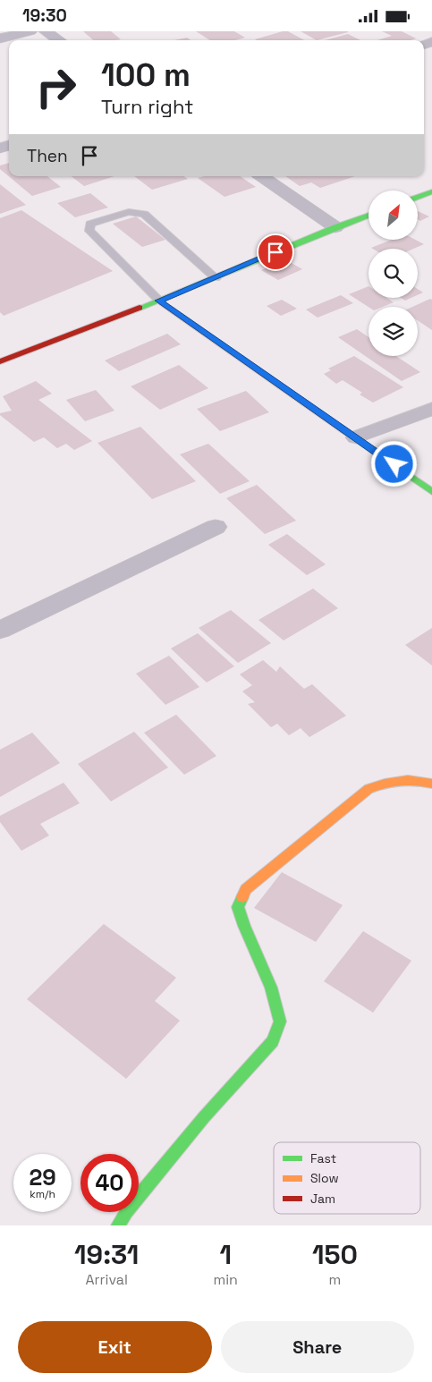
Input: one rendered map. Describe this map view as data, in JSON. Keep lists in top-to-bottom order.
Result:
{
  "legend": ["Fast", "Slow", "Jam"],
  "north": "top right",
  "page": {
    "status": "19:30",
    "turn": ["100 m", "Turn right"],
    "then": "Then",
    "speed": "29 km/h",
    "limit": "40",
    "eta": [
      "19:31",
      "Arrival",
      "1",
      "min",
      "150",
      "m"
    ],
    "buttons": ["Exit", "Share"]
  }
}
